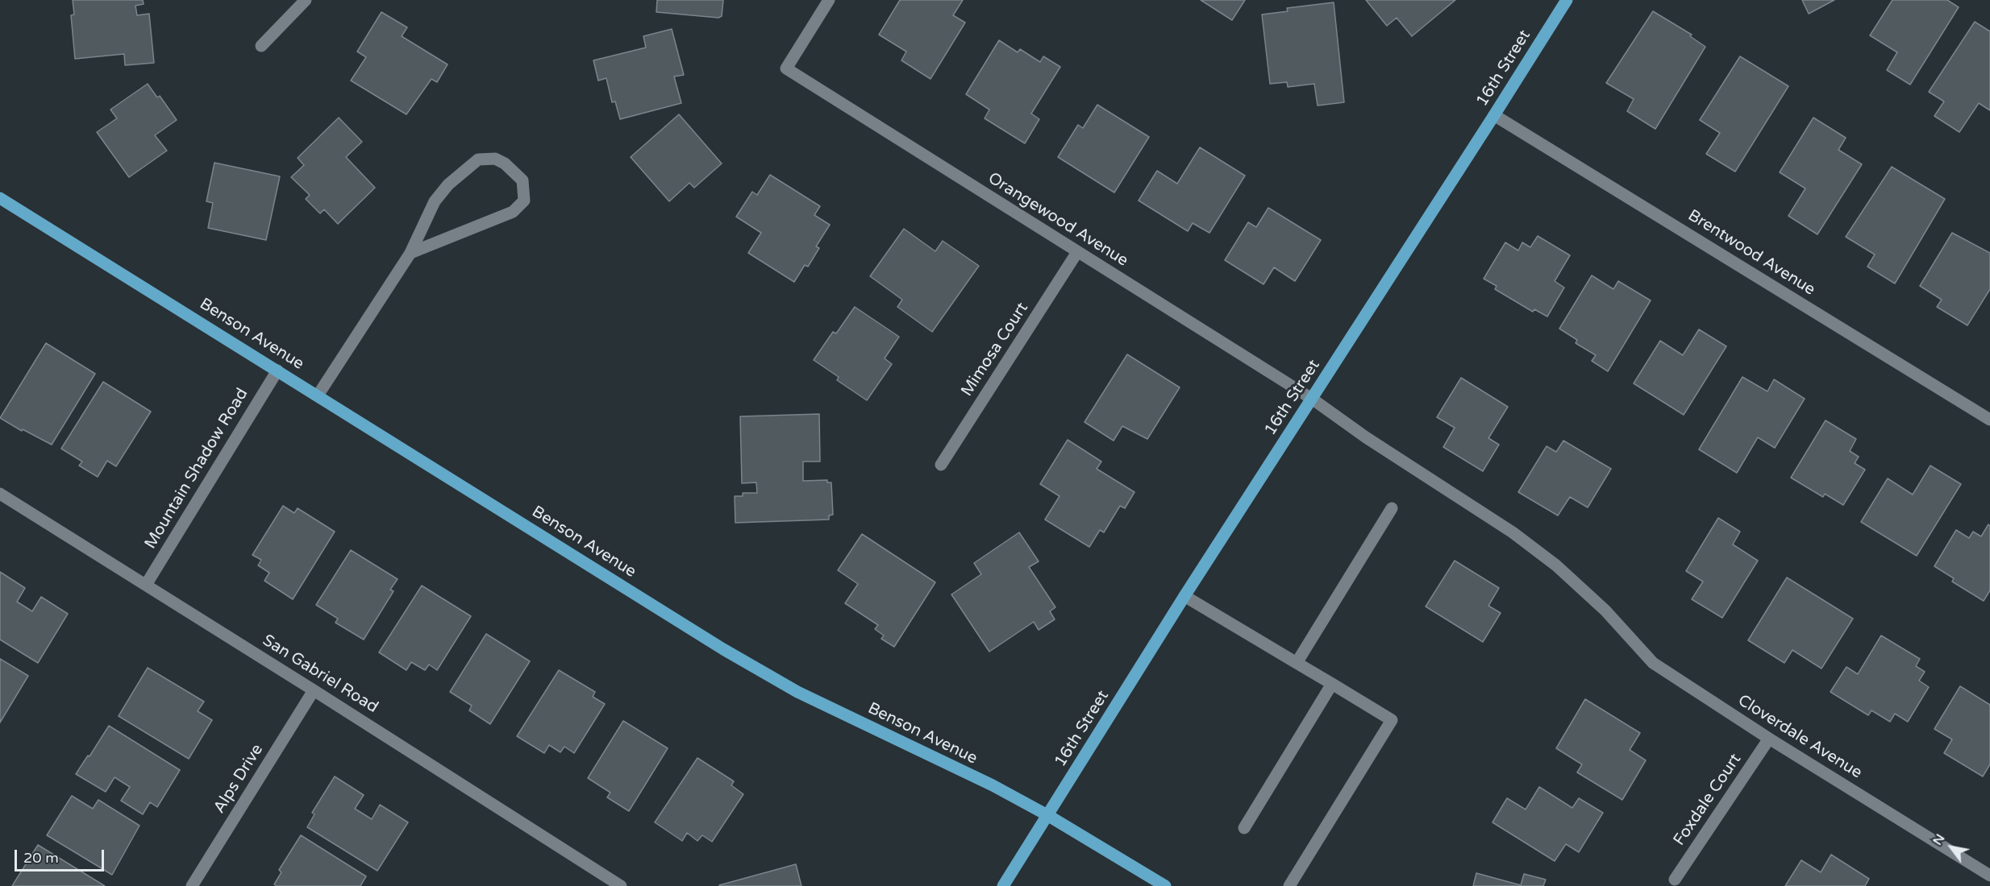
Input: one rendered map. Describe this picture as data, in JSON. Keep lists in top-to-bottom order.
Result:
{
  "streets": {
    "main road": ["16th Street", "Benson Avenue"],
    "street": [
      "Orangewood Avenue",
      "Brentwood Avenue",
      "Mimosa Court",
      "Mountain Shadow Road",
      "San Gabriel Road",
      "Cloverdale Avenue",
      "Alps Drive",
      "Foxdale Court"
    ]
  },
  "crossings": [
    ["16th Street", "Orangewood Avenue"],
    ["16th Street", "Brentwood Avenue"],
    ["16th Street", "Benson Avenue"],
    ["Orangewood Avenue", "Mimosa Court"],
    ["Orangewood Avenue", "Cloverdale Avenue"],
    ["Benson Avenue", "Mountain Shadow Road"],
    ["Mountain Shadow Road", "San Gabriel Road"],
    ["San Gabriel Road", "Alps Drive"],
    ["Cloverdale Avenue", "Foxdale Court"]
  ],
  "scale_bar": "20 m",
  "north": "top left"
}
